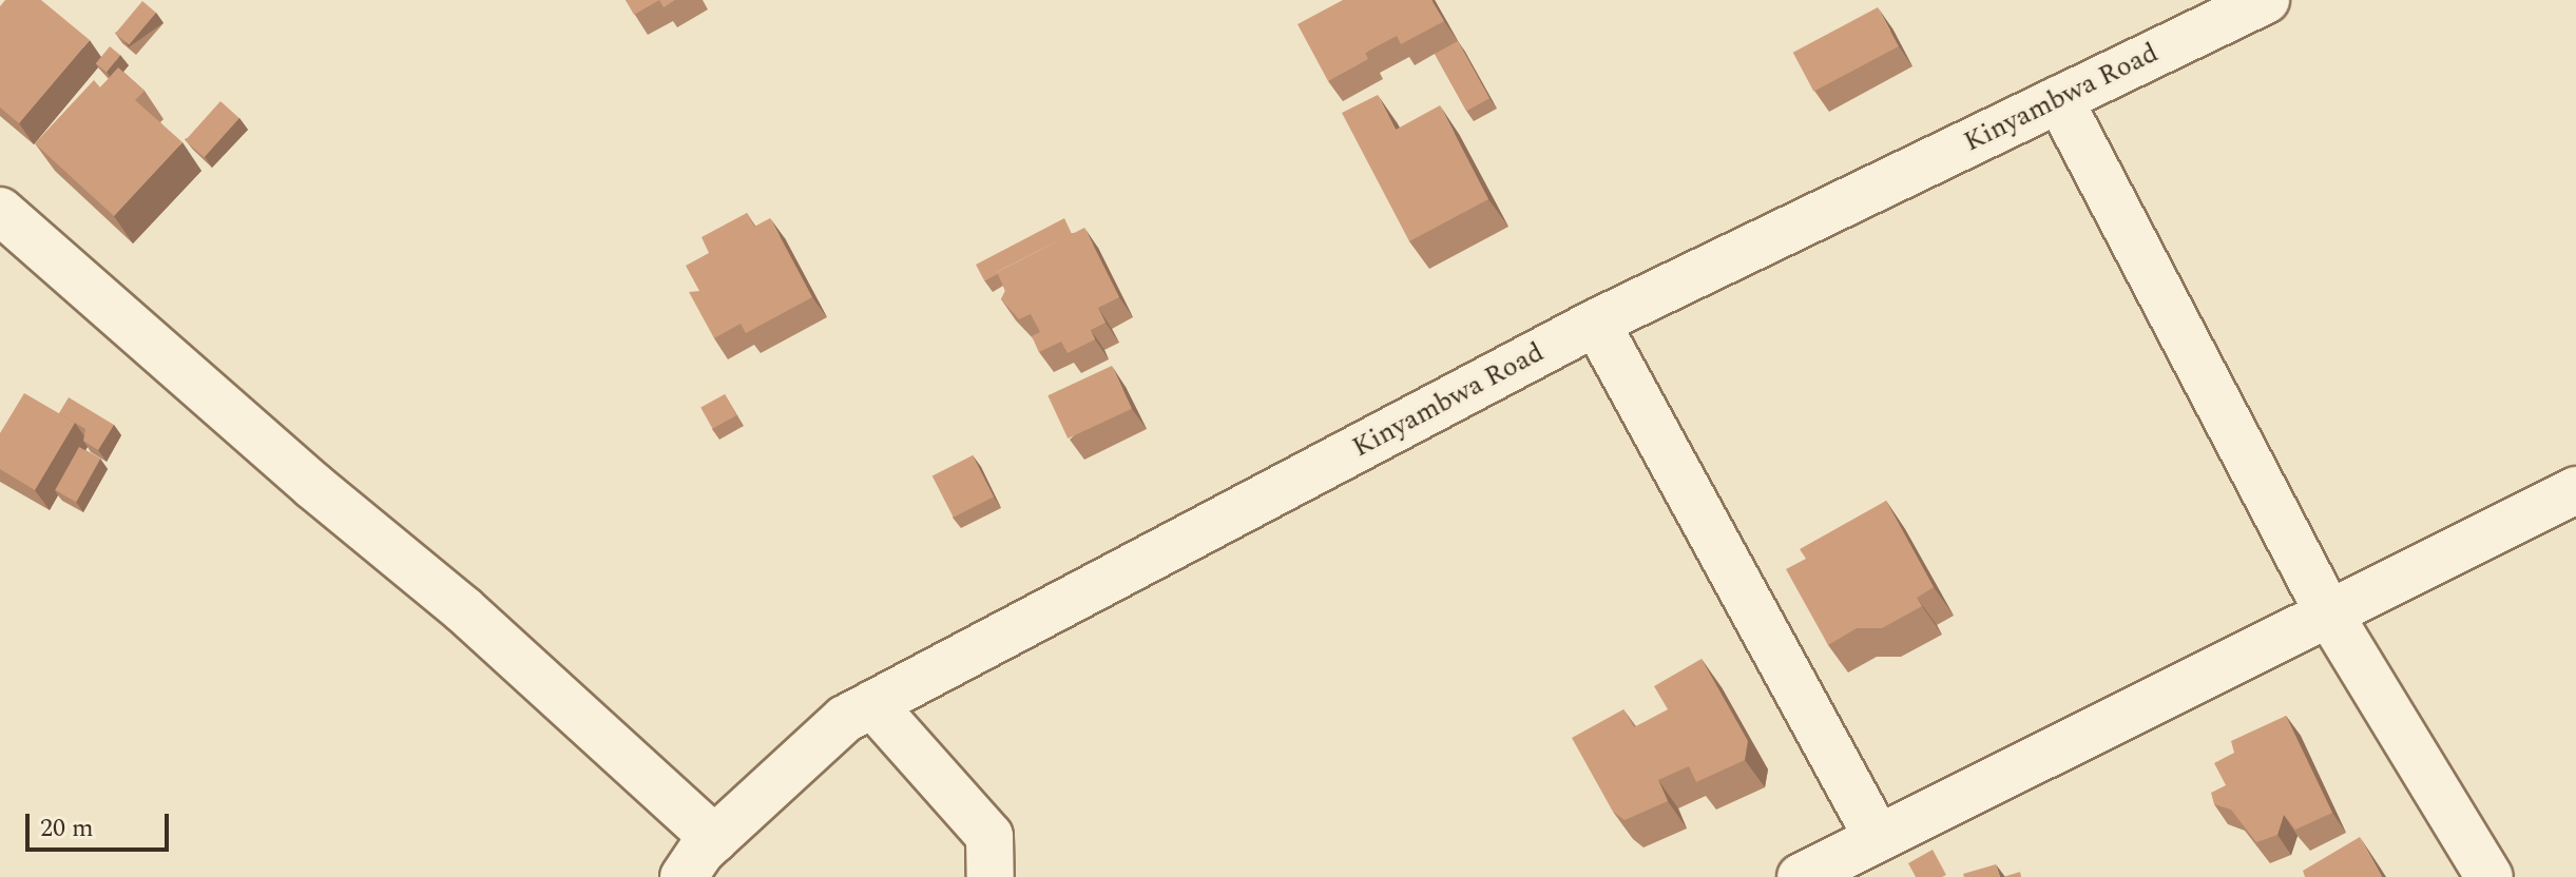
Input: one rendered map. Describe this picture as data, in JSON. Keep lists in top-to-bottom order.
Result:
{
  "streets": {
    "street": ["Kinyambwa Road"]
  },
  "scale_bar": "20 m"
}
